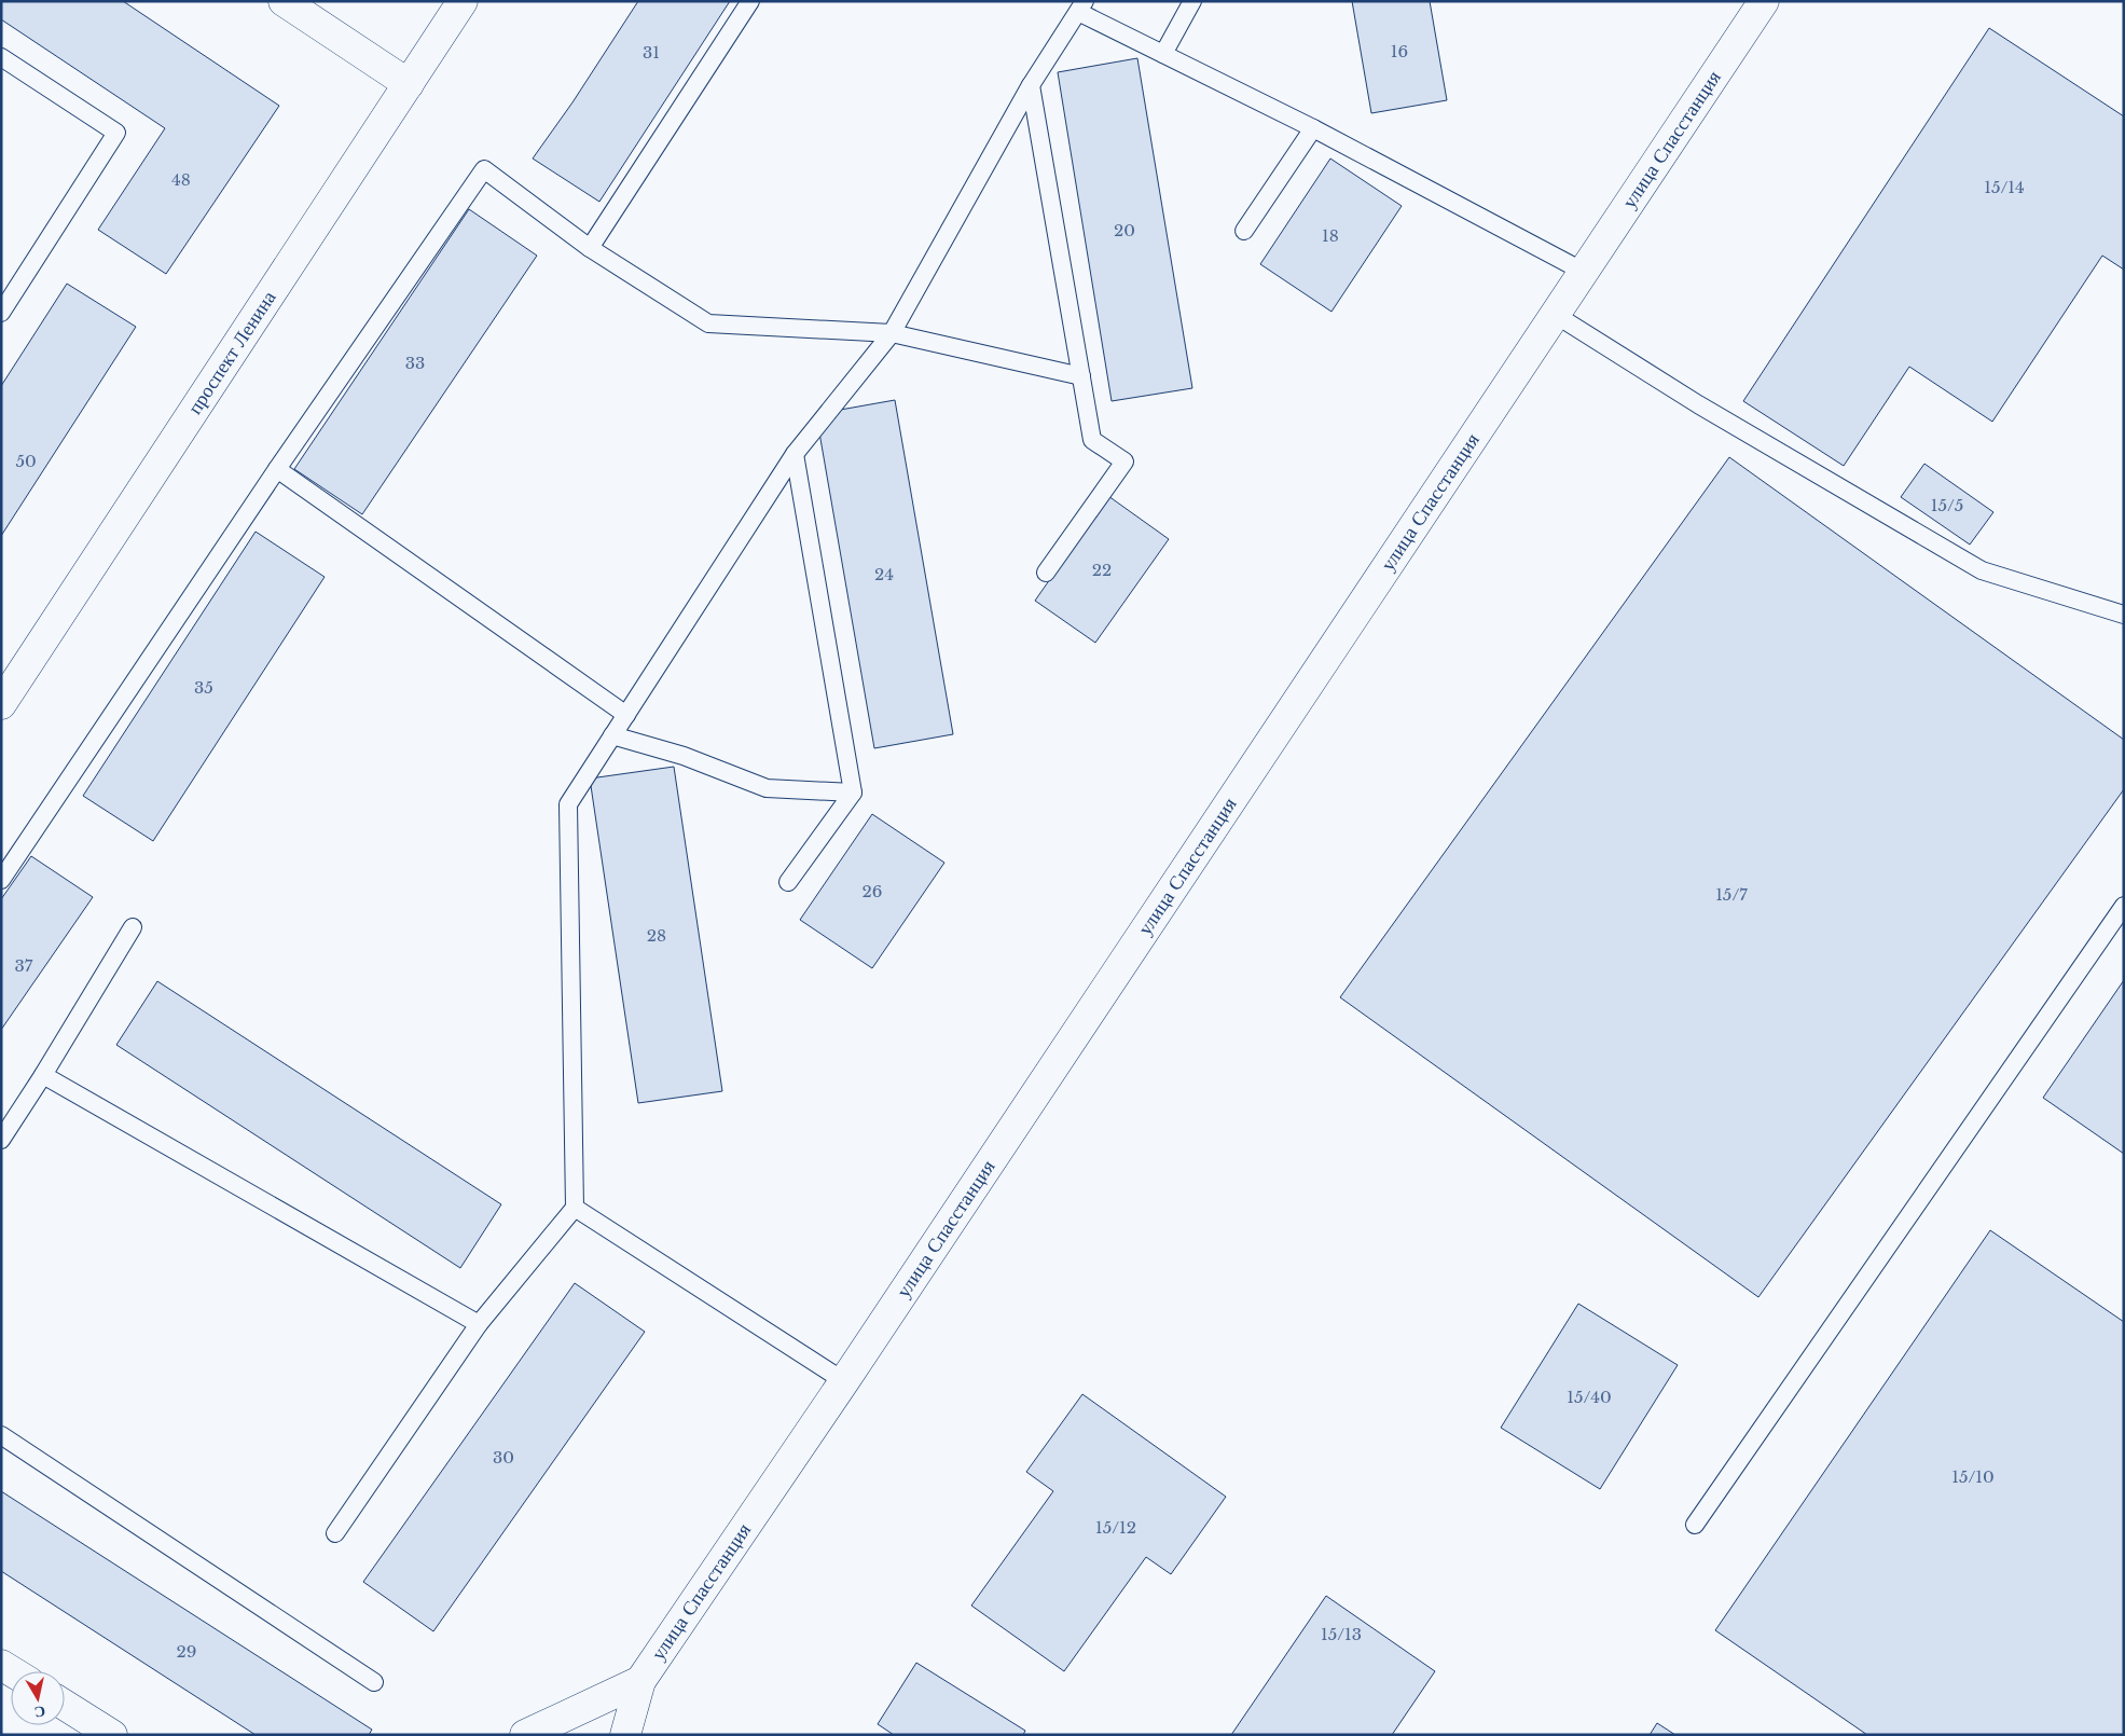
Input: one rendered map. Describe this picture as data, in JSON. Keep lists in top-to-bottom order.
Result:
{
  "streets": {
    "street": ["улица Спасстанция", "проспект Ленина"]
  },
  "house_numbers": [
    "16",
    "31",
    "48",
    "15/14",
    "20",
    "18",
    "33",
    "50",
    "15/5",
    "22",
    "24",
    "35",
    "26",
    "15/7",
    "28",
    "37",
    "15/40",
    "30",
    "15/10",
    "15/12",
    "15/13",
    "29"
  ],
  "north": "bottom"
}
